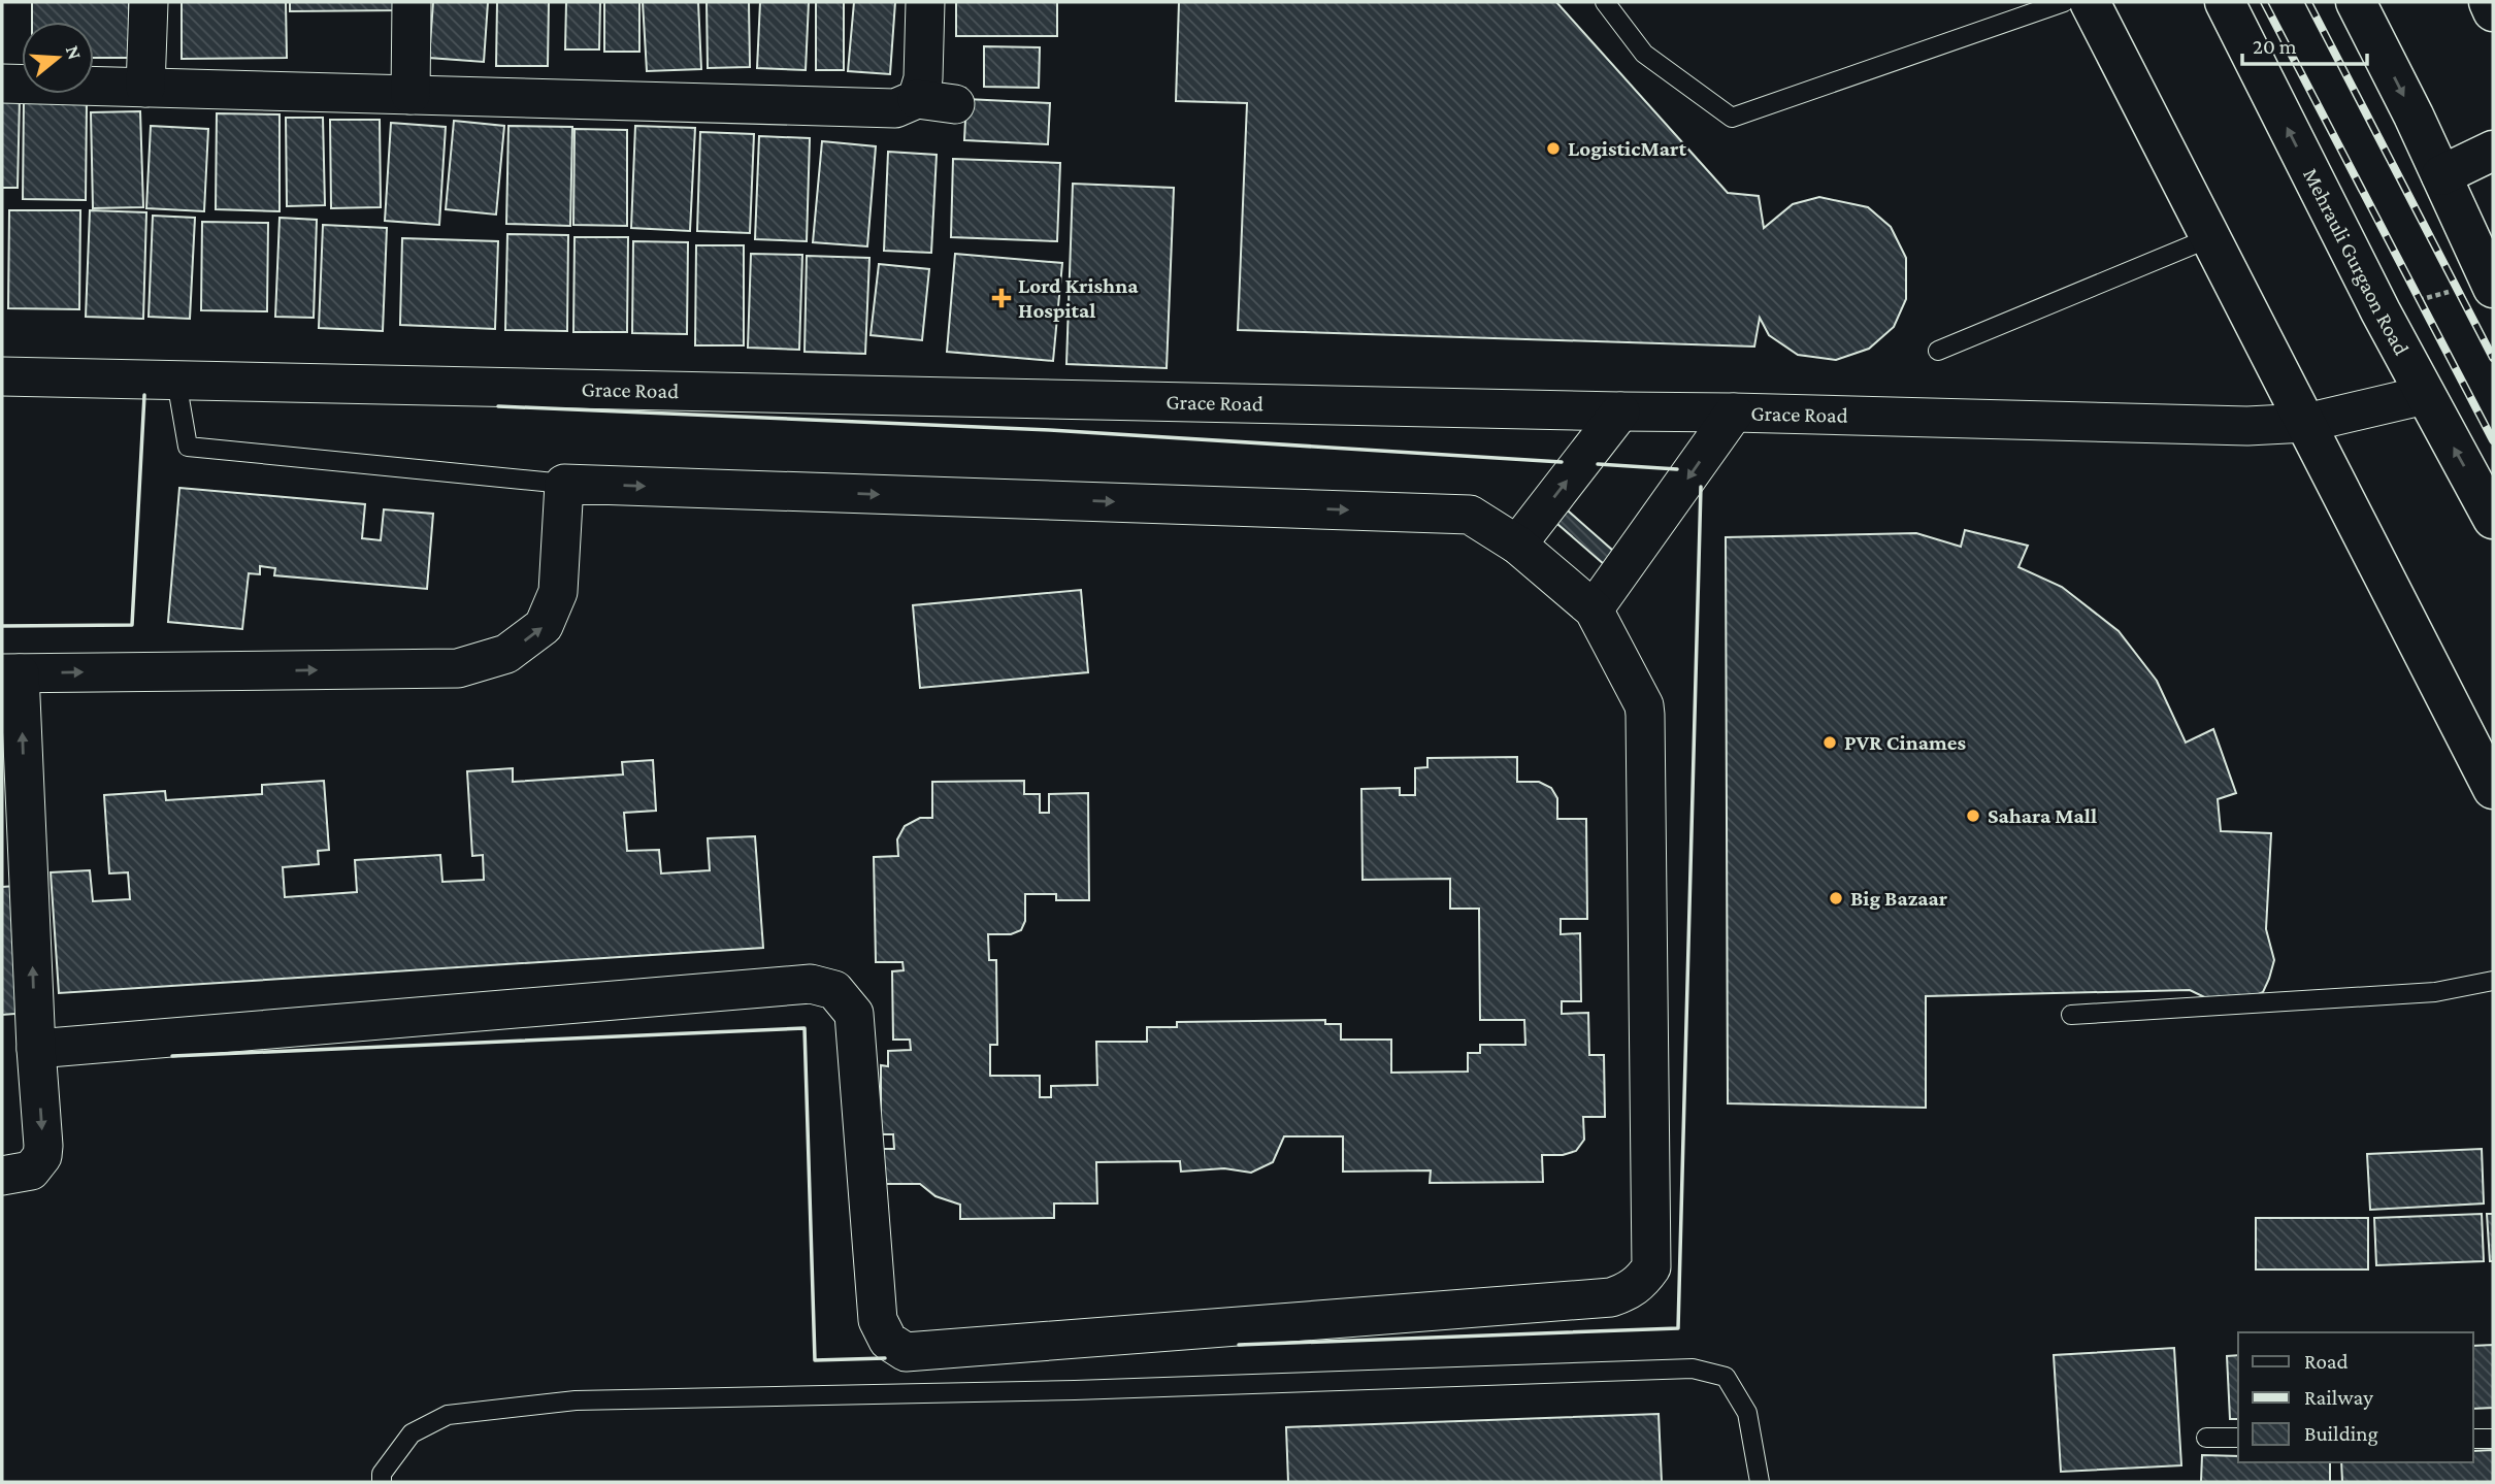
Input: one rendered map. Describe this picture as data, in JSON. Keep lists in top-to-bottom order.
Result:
{
  "streets": {
    "main road": ["Mehrauli Gurgaon Road"],
    "street": ["Grace Road"]
  },
  "crossings": [
    ["Mehrauli Gurgaon Road", "Grace Road"]
  ],
  "places": {
    "other": [
      "LogisticMart",
      "PVR Cinames",
      "Sahara Mall",
      "Big Bazaar"
    ],
    "health": ["Lord Krishna Hospital"]
  },
  "legend": ["Road", "Railway", "Building"],
  "scale_bar": "20 m",
  "north": "right"
}
